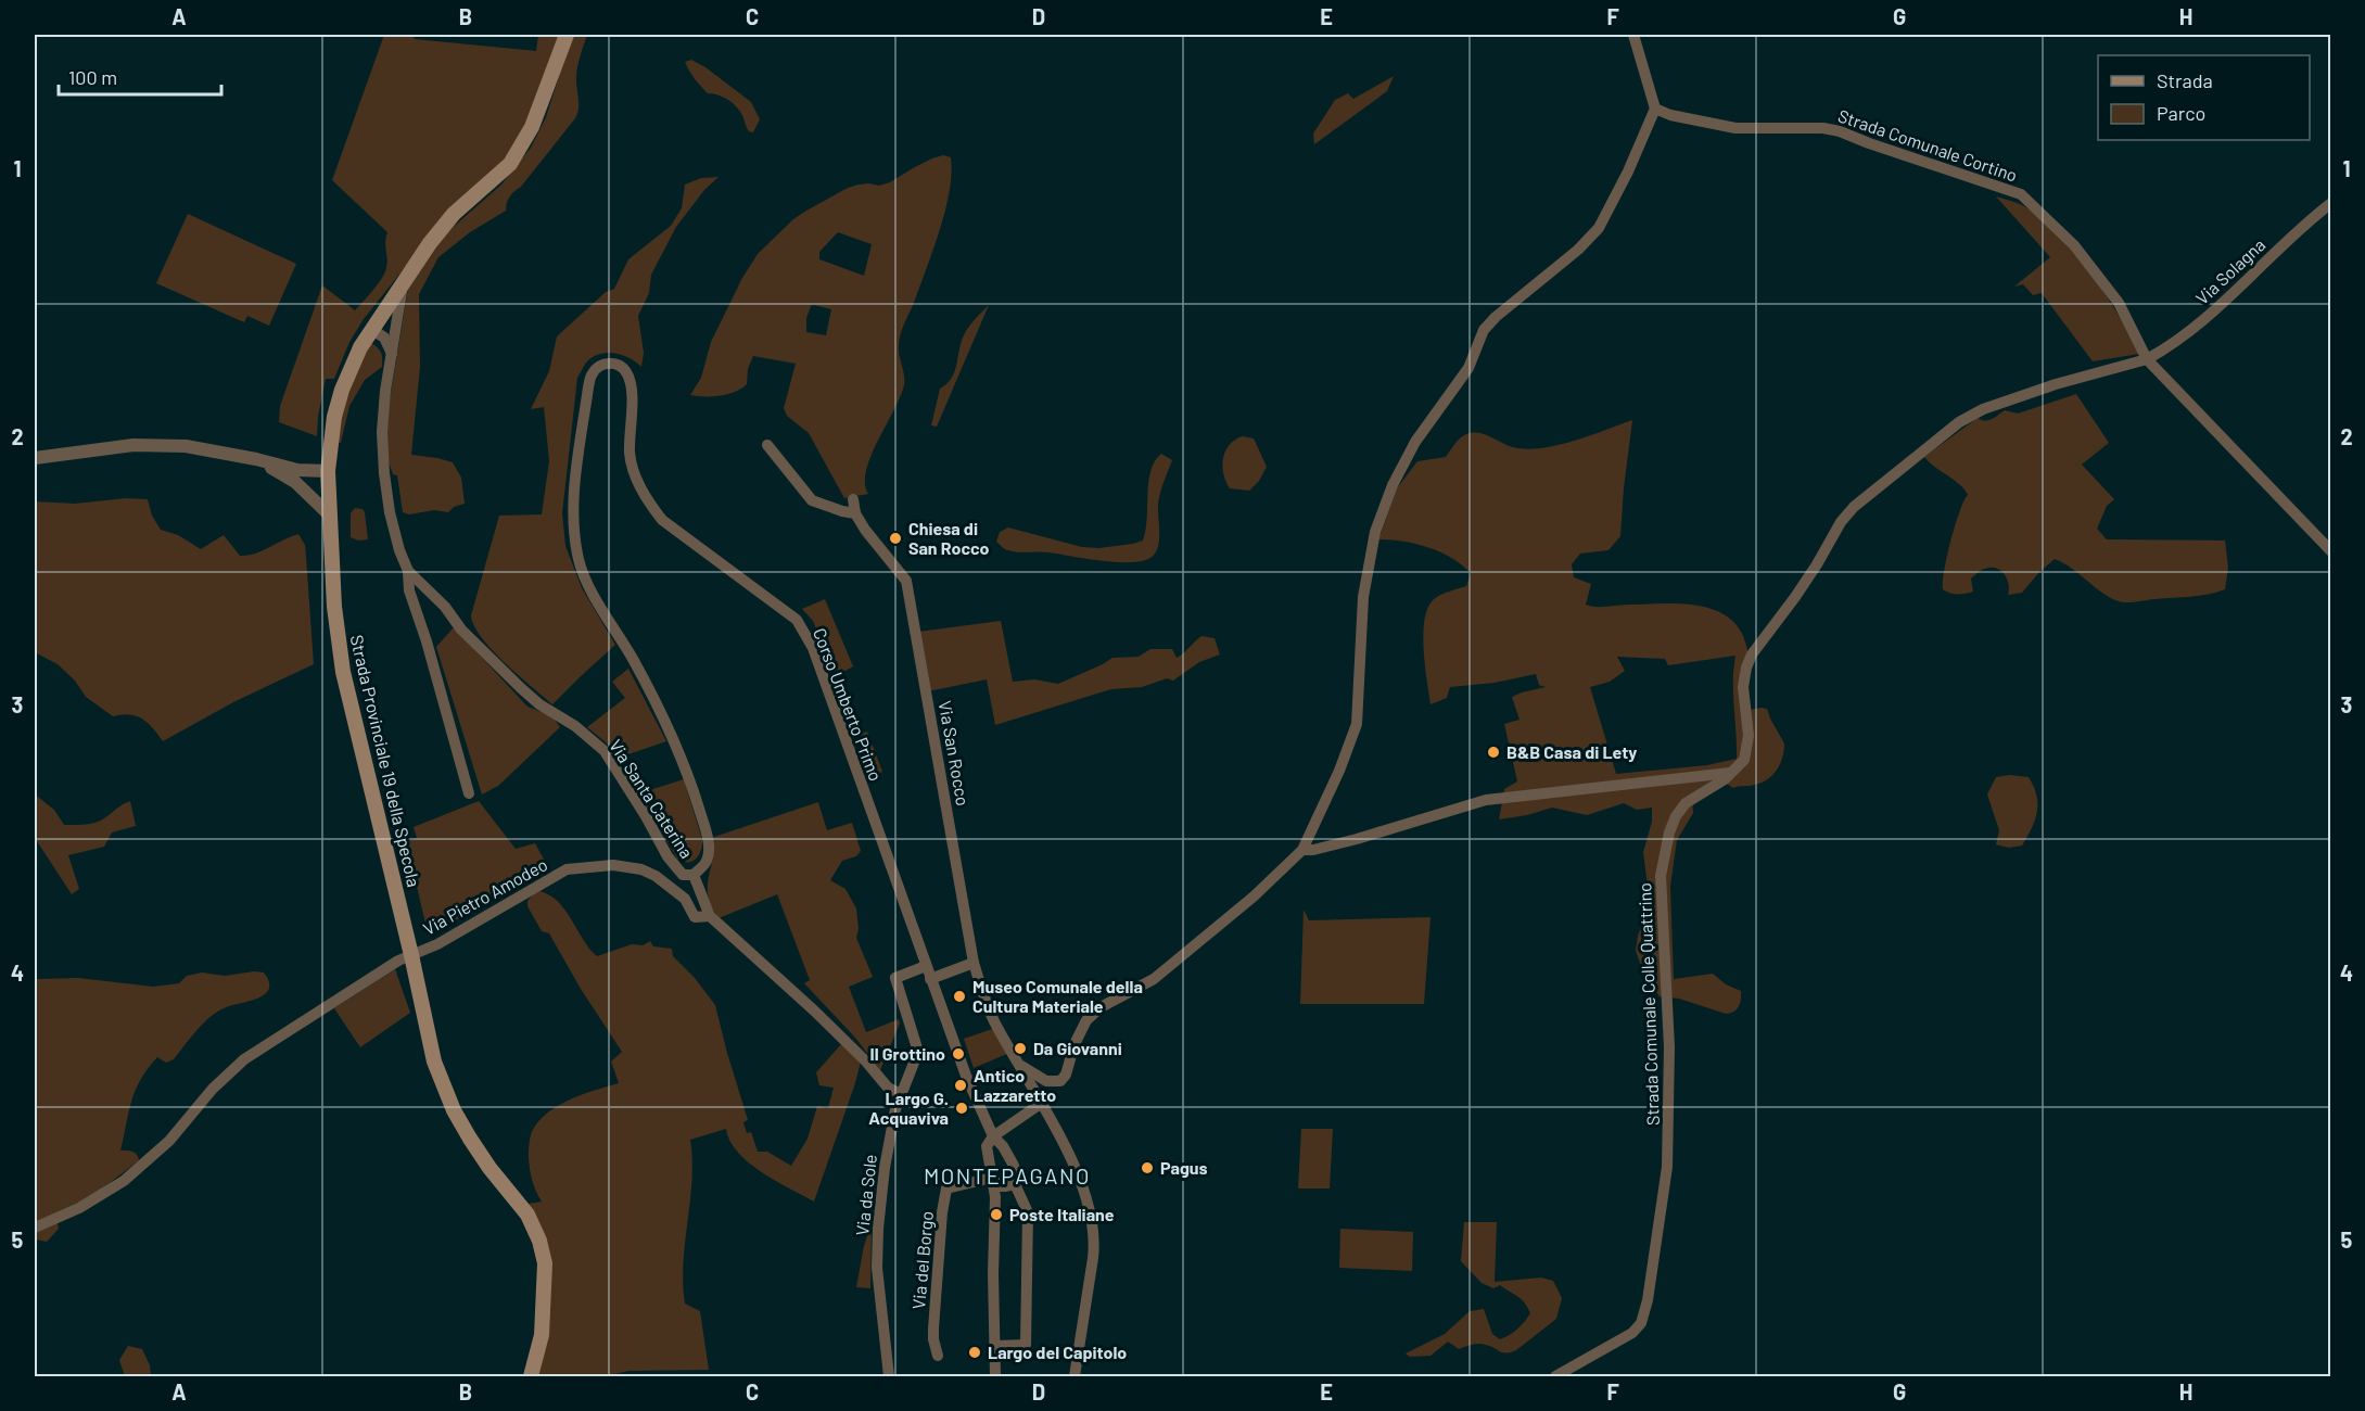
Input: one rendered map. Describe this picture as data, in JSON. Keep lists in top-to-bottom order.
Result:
{
  "streets": {
    "main road": ["Strada Provinciale 19 della Specola"],
    "street": [
      "Strada Comunale Cortino",
      "Via Solagna",
      "Corso Umberto Primo",
      "Via San Rocco",
      "Via Santa Caterina",
      "Via Pietro Amodeo",
      "Strada Comunale Colle Quattrino",
      "Via da Sole",
      "Via del Borgo"
    ]
  },
  "crossings": [
    ["Strada Comunale Cortino", "Via Solagna"],
    ["Strada Comunale Cortino", "Strada Comunale Colle Quattrino"],
    ["Via Solagna", "Strada Comunale Colle Quattrino"],
    ["Corso Umberto Primo", "Via Santa Caterina"],
    ["Corso Umberto Primo", "Via da Sole"],
    ["Strada Provinciale 19 della Specola", "Via Santa Caterina"],
    ["Strada Provinciale 19 della Specola", "Via Pietro Amodeo"],
    ["Via Santa Caterina", "Via Pietro Amodeo"],
    ["Via Santa Caterina", "Via da Sole"]
  ],
  "districts": ["MONTEPAGANO"],
  "places": [
    "Chiesa di San Rocco",
    "B&B Casa di Lety",
    "Museo Comunale della Cultura Materiale",
    "Da Giovanni",
    "Il Grottino",
    "Antico Lazzaretto",
    "Largo G. Acquaviva",
    "Pagus",
    "Poste Italiane",
    "Largo del Capitolo"
  ],
  "legend": ["Strada", "Parco"],
  "scale_bar": "100 m",
  "grid": {
    "columns": [
      "A",
      "B",
      "C",
      "D",
      "E",
      "F",
      "G",
      "H"
    ],
    "rows": [
      "1",
      "2",
      "3",
      "4",
      "5"
    ]
  }
}
